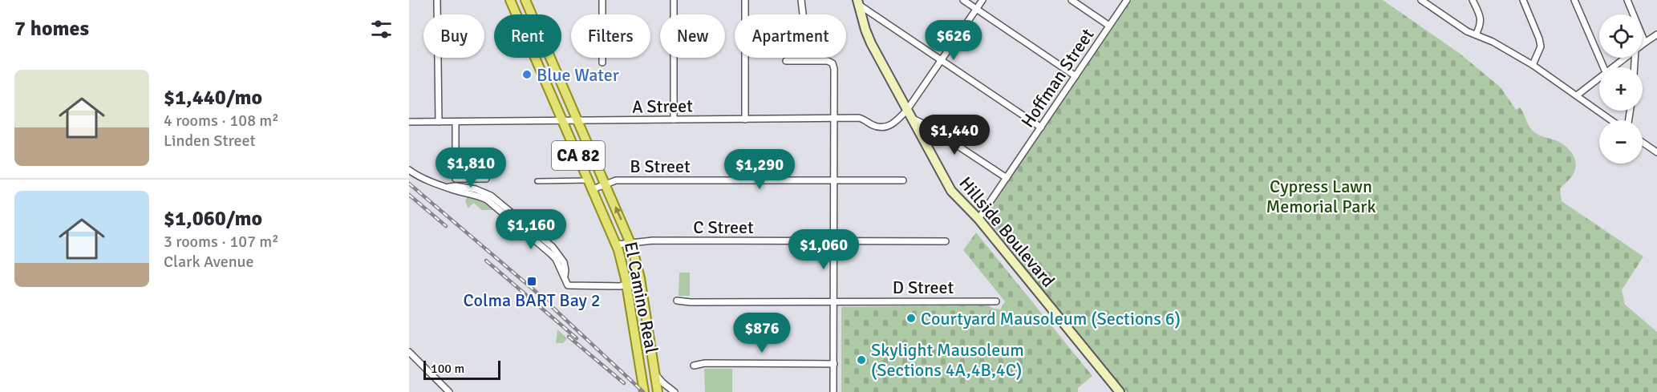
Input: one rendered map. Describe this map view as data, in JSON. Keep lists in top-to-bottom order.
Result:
{
  "streets": {
    "main road": ["CA 82", "Hillside Boulevard", "El Camino Real"],
    "street": [
      "Hoffman Street",
      "A Street",
      "B Street",
      "C Street",
      "D Street"
    ]
  },
  "crossings": [
    ["Hoffman Street", "Hillside Boulevard"],
    ["A Street", "Hillside Boulevard"],
    ["A Street", "El Camino Real"],
    ["B Street", "El Camino Real"],
    ["C Street", "El Camino Real"]
  ],
  "parks": ["Cypress Lawn Memorial Park"],
  "places": {
    "other": ["Blue Water", "Courtyard Mausoleum (Sections 6)", "Skylight Mausoleum (Sections 4A,4B,4C)"],
    "transit": ["Colma BART Bay 2"]
  },
  "scale_bar": "100 m",
  "page": {
    "heading": "7 homes",
    "map_buttons": ["+", "−"],
    "chip": [
      "Buy",
      "Rent",
      "Filters",
      "New",
      "Apartment"
    ],
    "price": [
      "$626",
      "$1,440",
      "$1,810",
      "$1,290",
      "$1,160",
      "$1,060",
      "$876"
    ],
    "list": [
      {
        "name": "$1,440/mo",
        "note": "4 rooms · 108 m² · Linden Street"
      },
      {
        "name": "$1,060/mo",
        "note": "3 rooms · 107 m² · Clark Avenue"
      }
    ],
    "scale": "100 m"
  }
}
